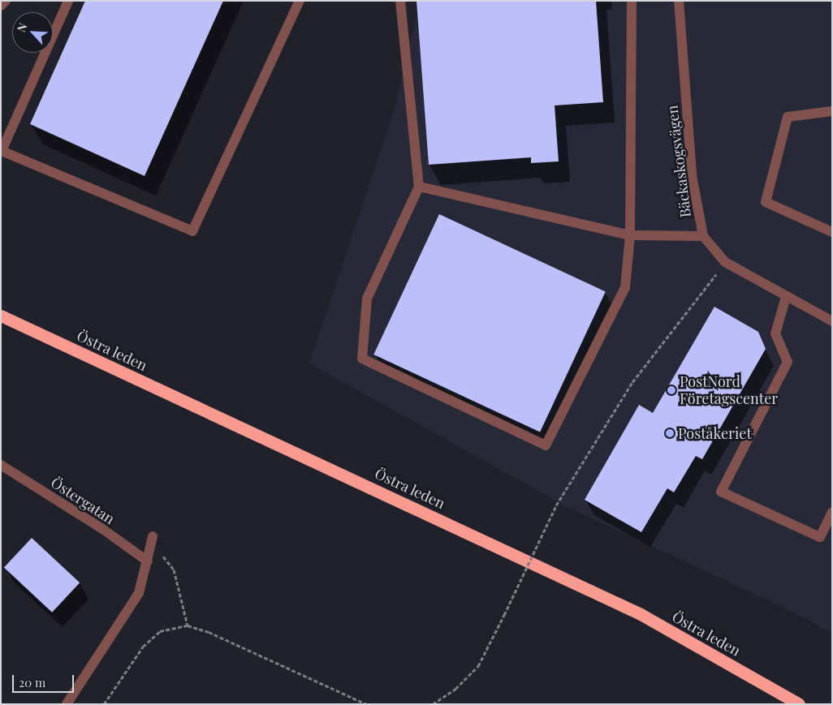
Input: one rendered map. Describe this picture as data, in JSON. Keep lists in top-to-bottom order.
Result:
{
  "streets": {
    "highway": ["Östra leden"],
    "street": ["Bäckaskogsvägen", "Östergatan"]
  },
  "places": ["PostNord Företagscenter", "Poståkeriet"],
  "scale_bar": "20 m",
  "north": "top left"
}
